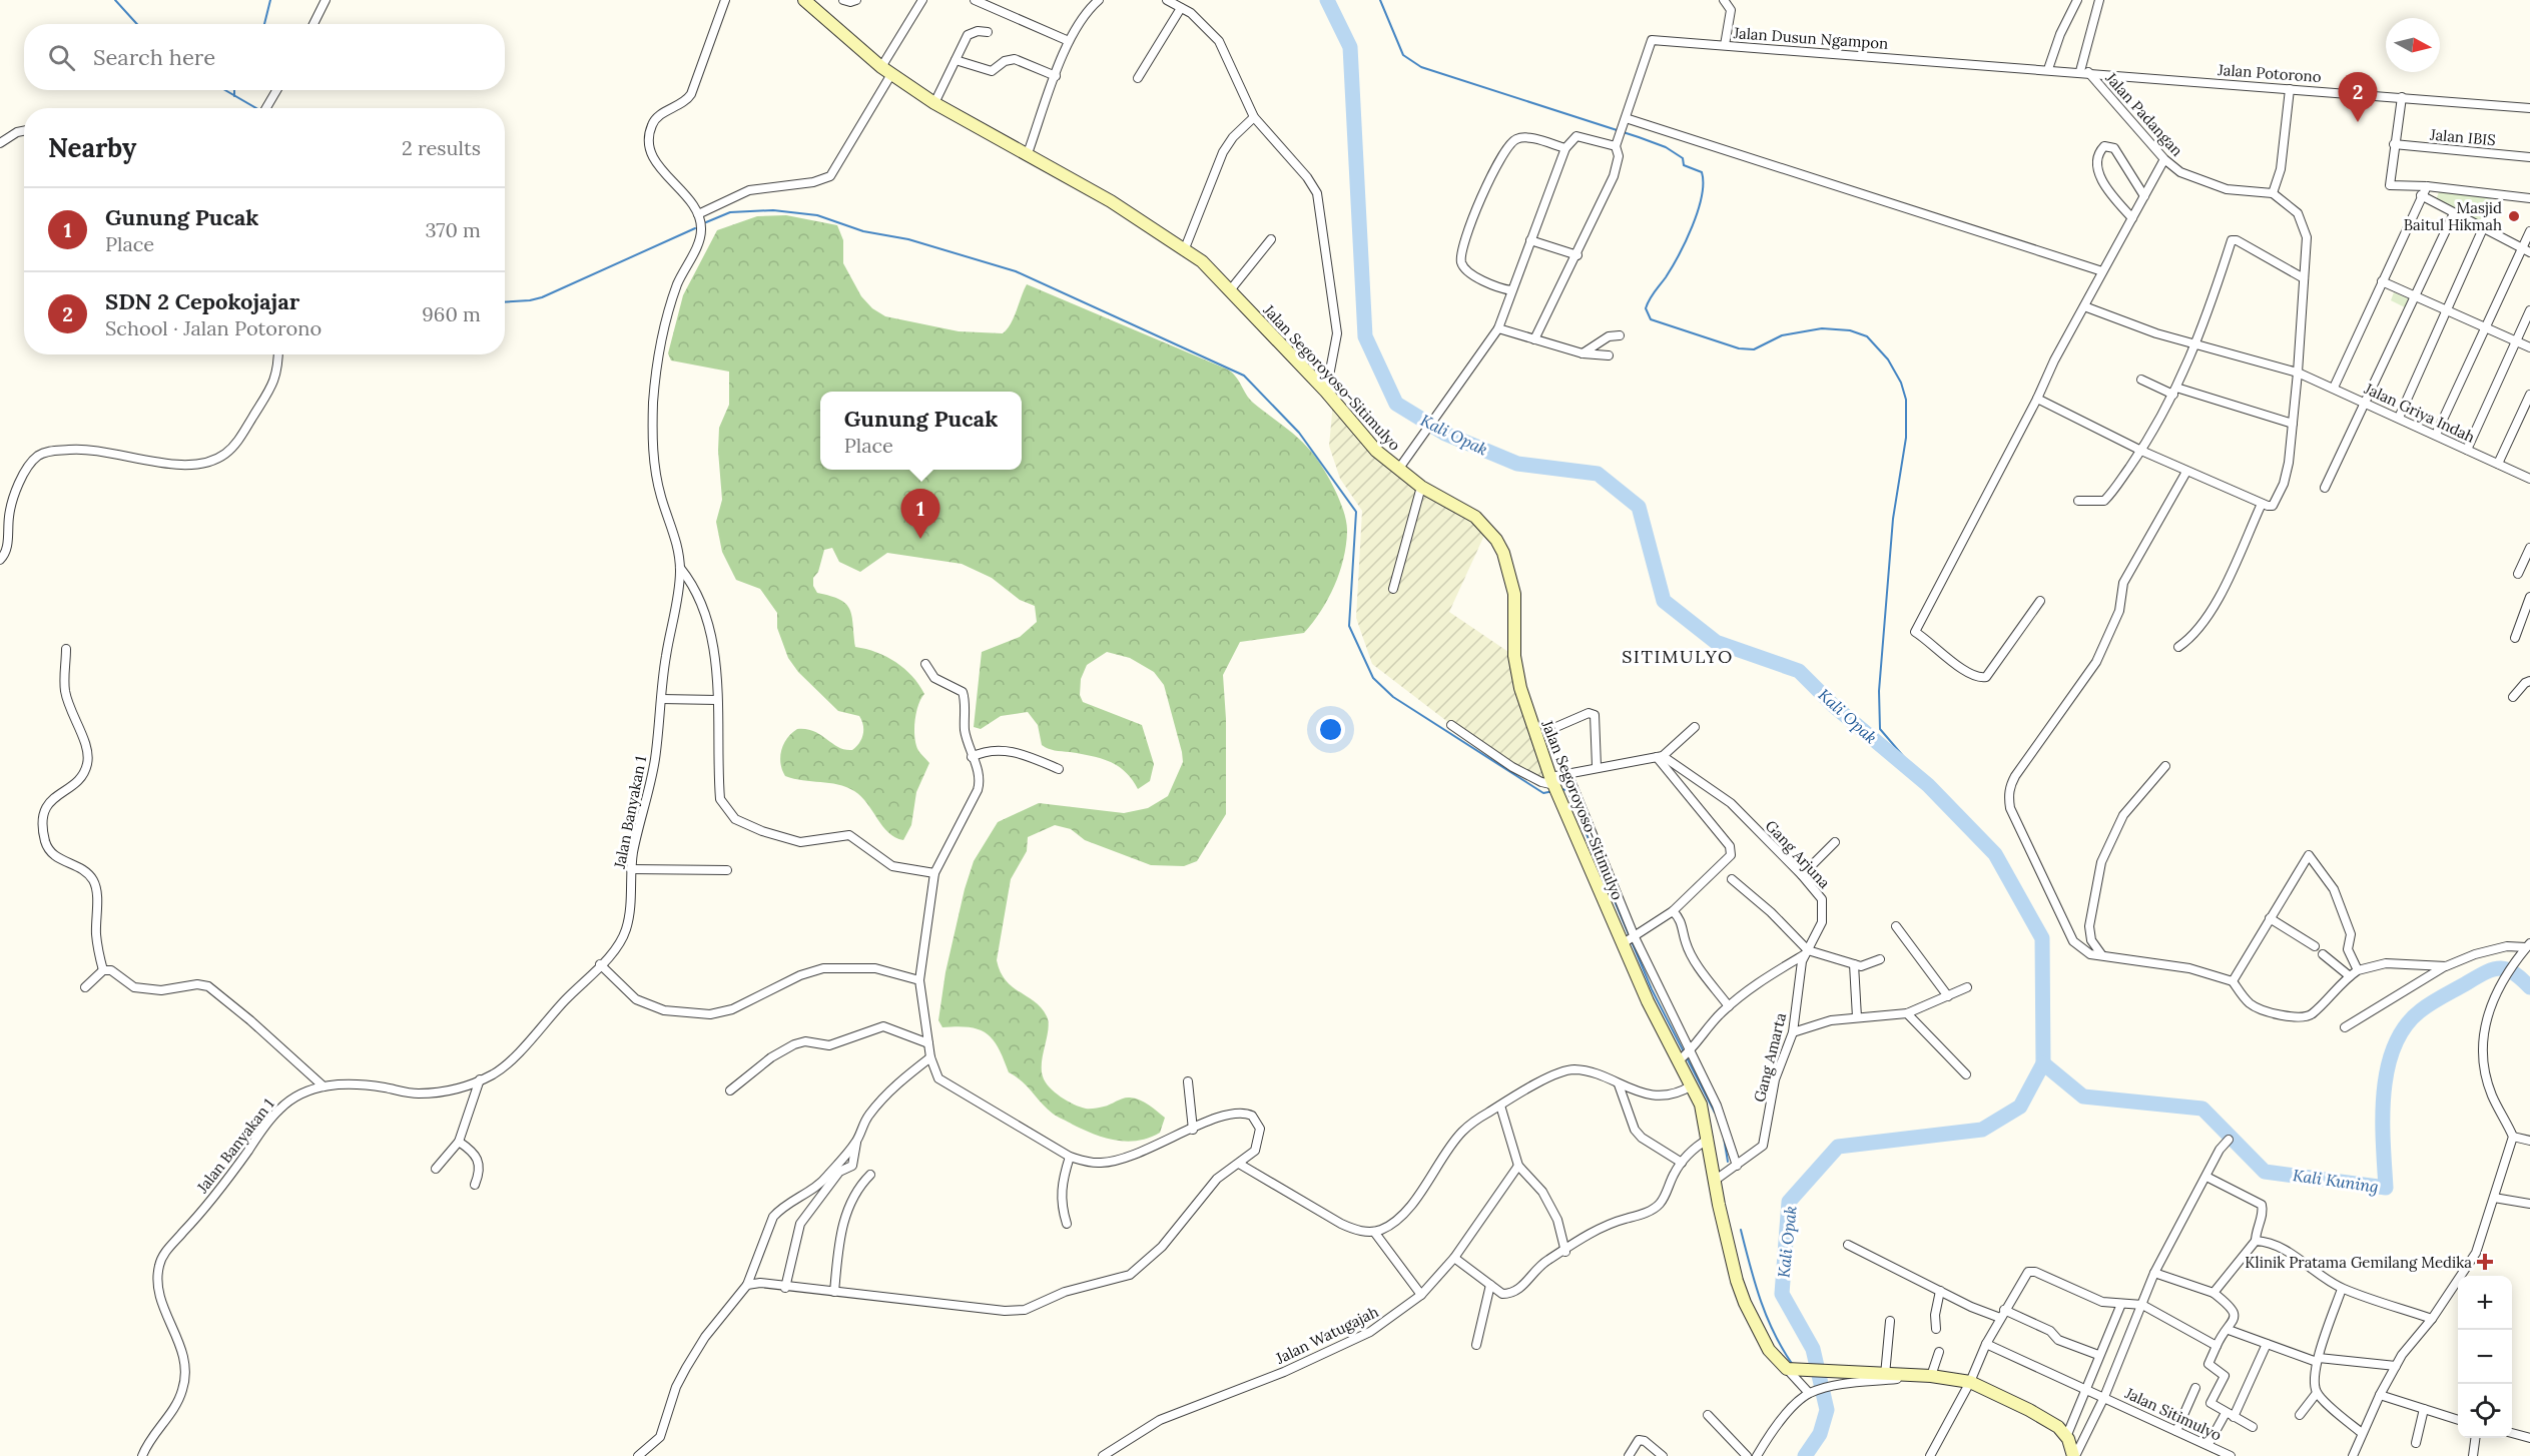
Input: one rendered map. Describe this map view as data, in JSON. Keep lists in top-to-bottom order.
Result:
{
  "streets": {
    "main road": ["Jalan Segoroyoso-Sitimulyo"],
    "street": [
      "Jalan Dusun Ngampon",
      "Jalan Potorono",
      "Jalan Padangan",
      "Jalan IBIS",
      "Jalan Griya Indah",
      "Jalan Banyakan 1",
      "Gang Arjuna",
      "Gang Amarta",
      "Jalan Watugajah",
      "Jalan Sitimulyo"
    ]
  },
  "crossings": [
    ["Jalan Dusun Ngampon", "Jalan Potorono"],
    ["Jalan Dusun Ngampon", "Jalan Padangan"],
    ["Jalan Potorono", "Jalan Padangan"],
    ["Jalan Segoroyoso-Sitimulyo", "Gang Arjuna"],
    ["Jalan Segoroyoso-Sitimulyo", "Gang Amarta"],
    ["Gang Arjuna", "Gang Amarta"]
  ],
  "districts": ["SITIMULYO"],
  "water": ["Kali Opak", "Kali Kuning"],
  "places": {
    "other": ["Masjid Baitul Hikmah"],
    "health": ["Klinik Pratama Gemilang Medika"]
  },
  "north": "right",
  "page": {
    "search": "Search here",
    "pins": ["2", "1"],
    "heading": ["Nearby", "2 results"],
    "list": [
      {
        "mark": "1",
        "name": "Gunung Pucak",
        "note": "Place",
        "value": "370 m"
      },
      {
        "mark": "2",
        "name": "SDN 2 Cepokojajar",
        "note": "School · Jalan Potorono",
        "value": "960 m"
      }
    ],
    "popup": ["Gunung Pucak", "Place"],
    "map_buttons": ["+", "−"]
  }
}
